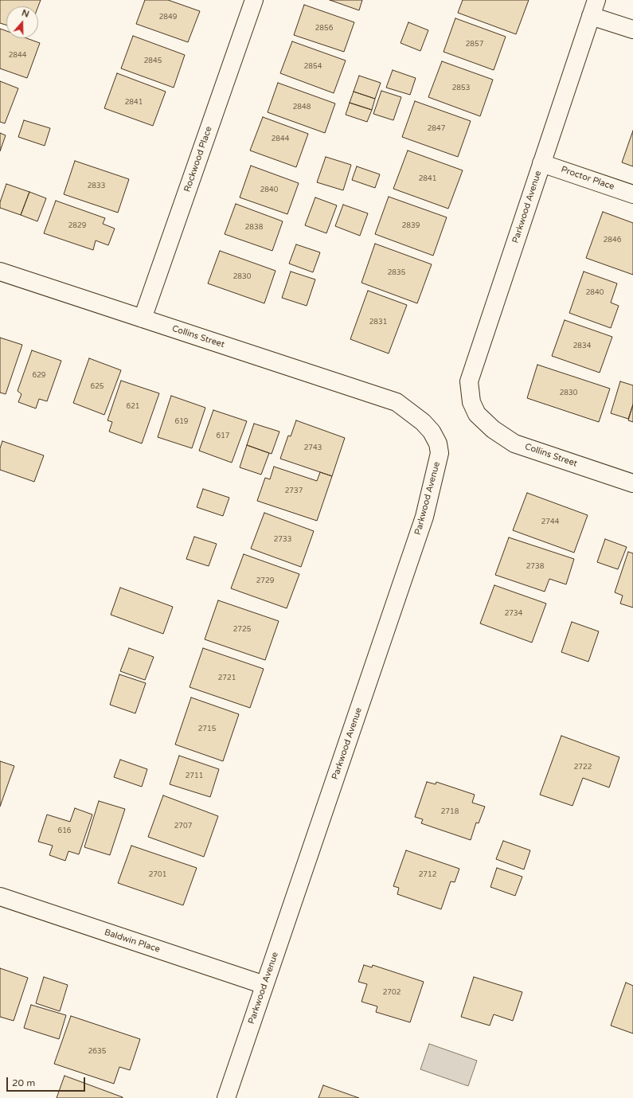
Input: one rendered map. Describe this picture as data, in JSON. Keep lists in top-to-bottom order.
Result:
{
  "streets": {
    "street": [
      "Rockwood Place",
      "Proctor Place",
      "Parkwood Avenue",
      "Collins Street",
      "Baldwin Place"
    ]
  },
  "crossings": [
    ["Rockwood Place", "Collins Street"],
    ["Proctor Place", "Parkwood Avenue"],
    ["Parkwood Avenue", "Collins Street"],
    ["Parkwood Avenue", "Baldwin Place"]
  ],
  "house_numbers": [
    "2849",
    "2856",
    "2857",
    "2844",
    "2845",
    "2854",
    "2853",
    "2841",
    "2848",
    "2847",
    "2844",
    "2841",
    "2833",
    "2840",
    "2829",
    "2839",
    "2838",
    "2846",
    "2835",
    "2830",
    "2840",
    "2831",
    "2834",
    "629",
    "625",
    "2830",
    "621",
    "619",
    "617",
    "2743",
    "2737",
    "2744",
    "2733",
    "2738",
    "2729",
    "2734",
    "2725",
    "2721",
    "2715",
    "2722",
    "2711",
    "2718",
    "2707",
    "616",
    "2701",
    "2712",
    "2702",
    "2635"
  ],
  "scale_bar": "20 m",
  "north": "top"
}
